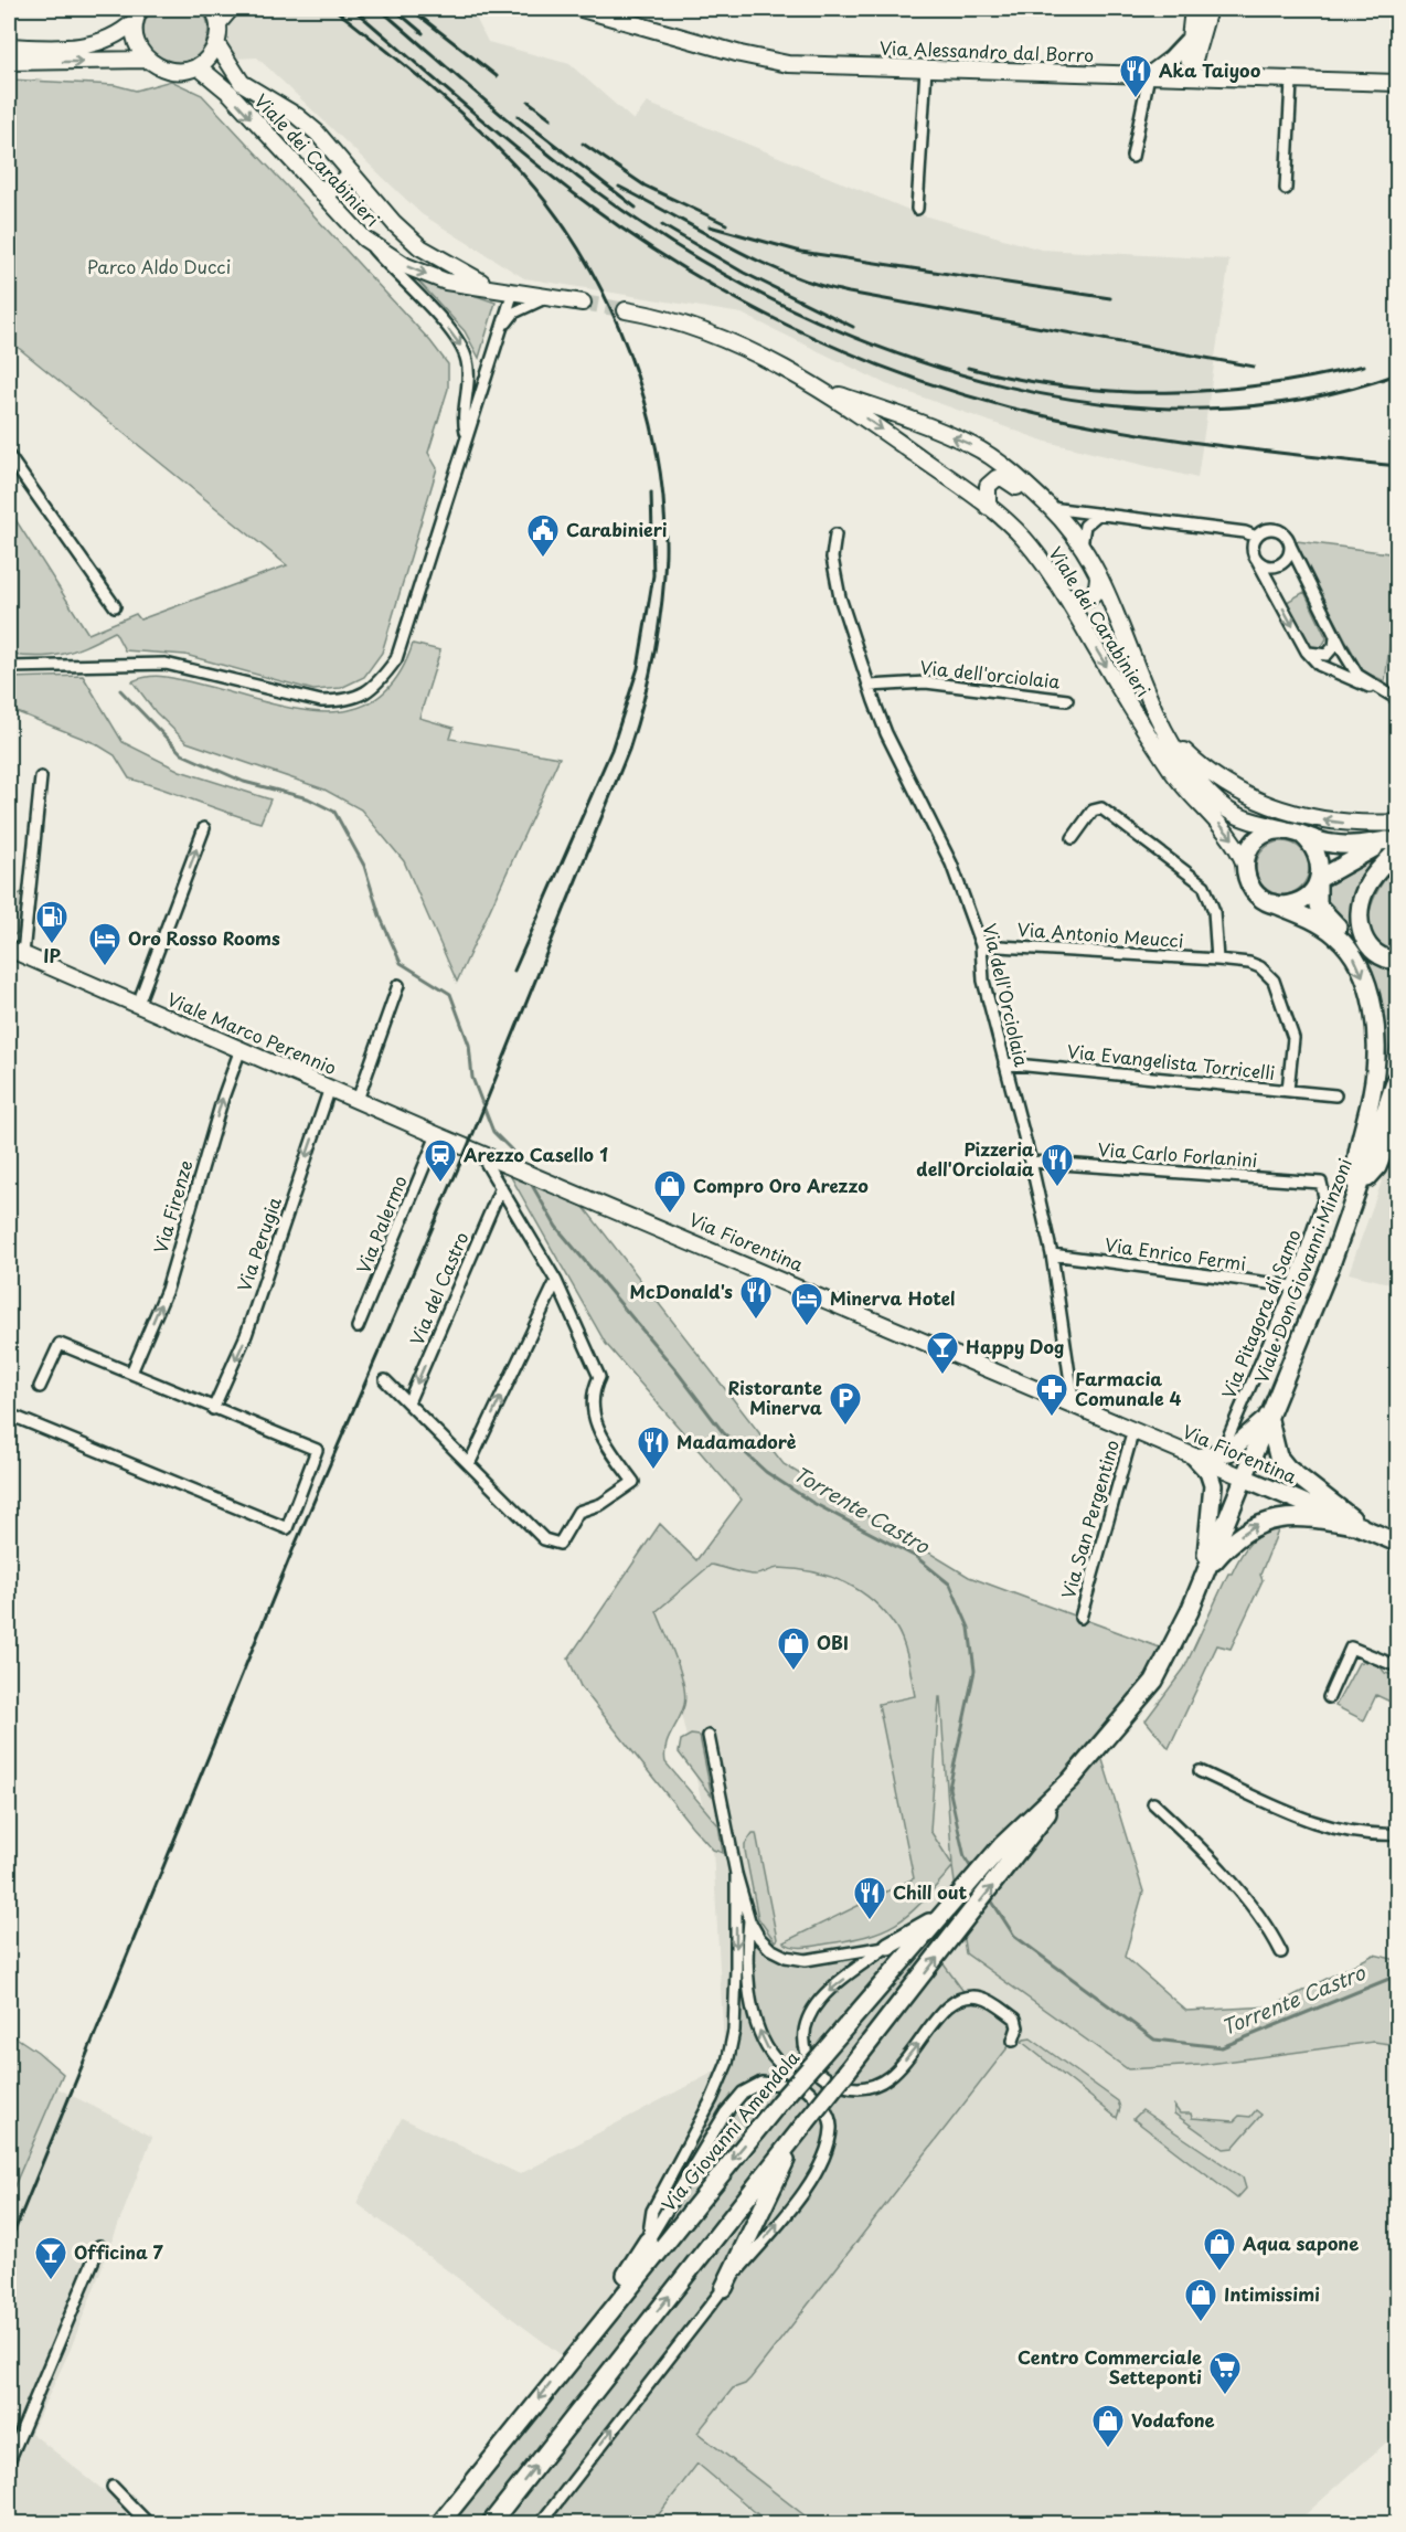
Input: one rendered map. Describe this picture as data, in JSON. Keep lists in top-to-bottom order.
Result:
{
  "streets": {
    "main road": [
      "Via Alessandro dal Borro",
      "Viale dei Carabinieri",
      "Viale Marco Perennio",
      "Via Fiorentina",
      "Viale Don Giovanni Minzoni",
      "Via Giovanni Amendola"
    ],
    "street": [
      "Via dell'orciolaia",
      "Via Antonio Meucci",
      "Via dell'Orciolaia",
      "Via Evangelista Torricelli",
      "Via Carlo Forlanini",
      "Via Firenze",
      "Via Palermo",
      "Via Perugia",
      "Via Enrico Fermi",
      "Via del Castro",
      "Via Pitagora di Samo",
      "Via San Pergentino"
    ]
  },
  "crossings": [
    ["Via dell'orciolaia", "Via dell'Orciolaia"],
    ["Via Antonio Meucci", "Via dell'Orciolaia"],
    ["Via Antonio Meucci", "Via Evangelista Torricelli"],
    ["Via dell'Orciolaia", "Via Evangelista Torricelli"],
    ["Via dell'Orciolaia", "Via Carlo Forlanini"],
    ["Via dell'Orciolaia", "Via Fiorentina"],
    ["Via dell'Orciolaia", "Via Enrico Fermi"],
    ["Viale Marco Perennio", "Via Firenze"],
    ["Viale Marco Perennio", "Via Palermo"],
    ["Viale Marco Perennio", "Via Fiorentina"],
    ["Viale Marco Perennio", "Via Perugia"],
    ["Via Carlo Forlanini", "Via Pitagora di Samo"],
    ["Via Fiorentina", "Viale Don Giovanni Minzoni"],
    ["Via Fiorentina", "Via San Pergentino"],
    ["Via Fiorentina", "Via Giovanni Amendola"],
    ["Via Enrico Fermi", "Via Pitagora di Samo"],
    ["Viale Don Giovanni Minzoni", "Via Giovanni Amendola"]
  ],
  "one_way": ["Via Firenze", "Via Perugia"],
  "water": ["Torrente Castro"],
  "parks": ["Parco Aldo Ducci"],
  "places": {
    "restaurant": [
      "Aka Taiyoo",
      "Pizzeria dell'Orciolaia",
      "McDonald's",
      "Madamadorè",
      "Chill out"
    ],
    "public building": ["Carabinieri"],
    "fuel station": ["IP"],
    "hotel": ["Oro Rosso Rooms", "Minerva Hotel"],
    "station": ["Arezzo Casello 1"],
    "shop": [
      "Compro Oro Arezzo",
      "OBI",
      "Aqua sapone",
      "Intimissimi",
      "Vodafone"
    ],
    "bar": ["Happy Dog", "Officina 7"],
    "pharmacy": ["Farmacia Comunale 4"],
    "parking": ["Ristorante Minerva"],
    "supermarket": ["Centro Commerciale Setteponti"]
  }
}
